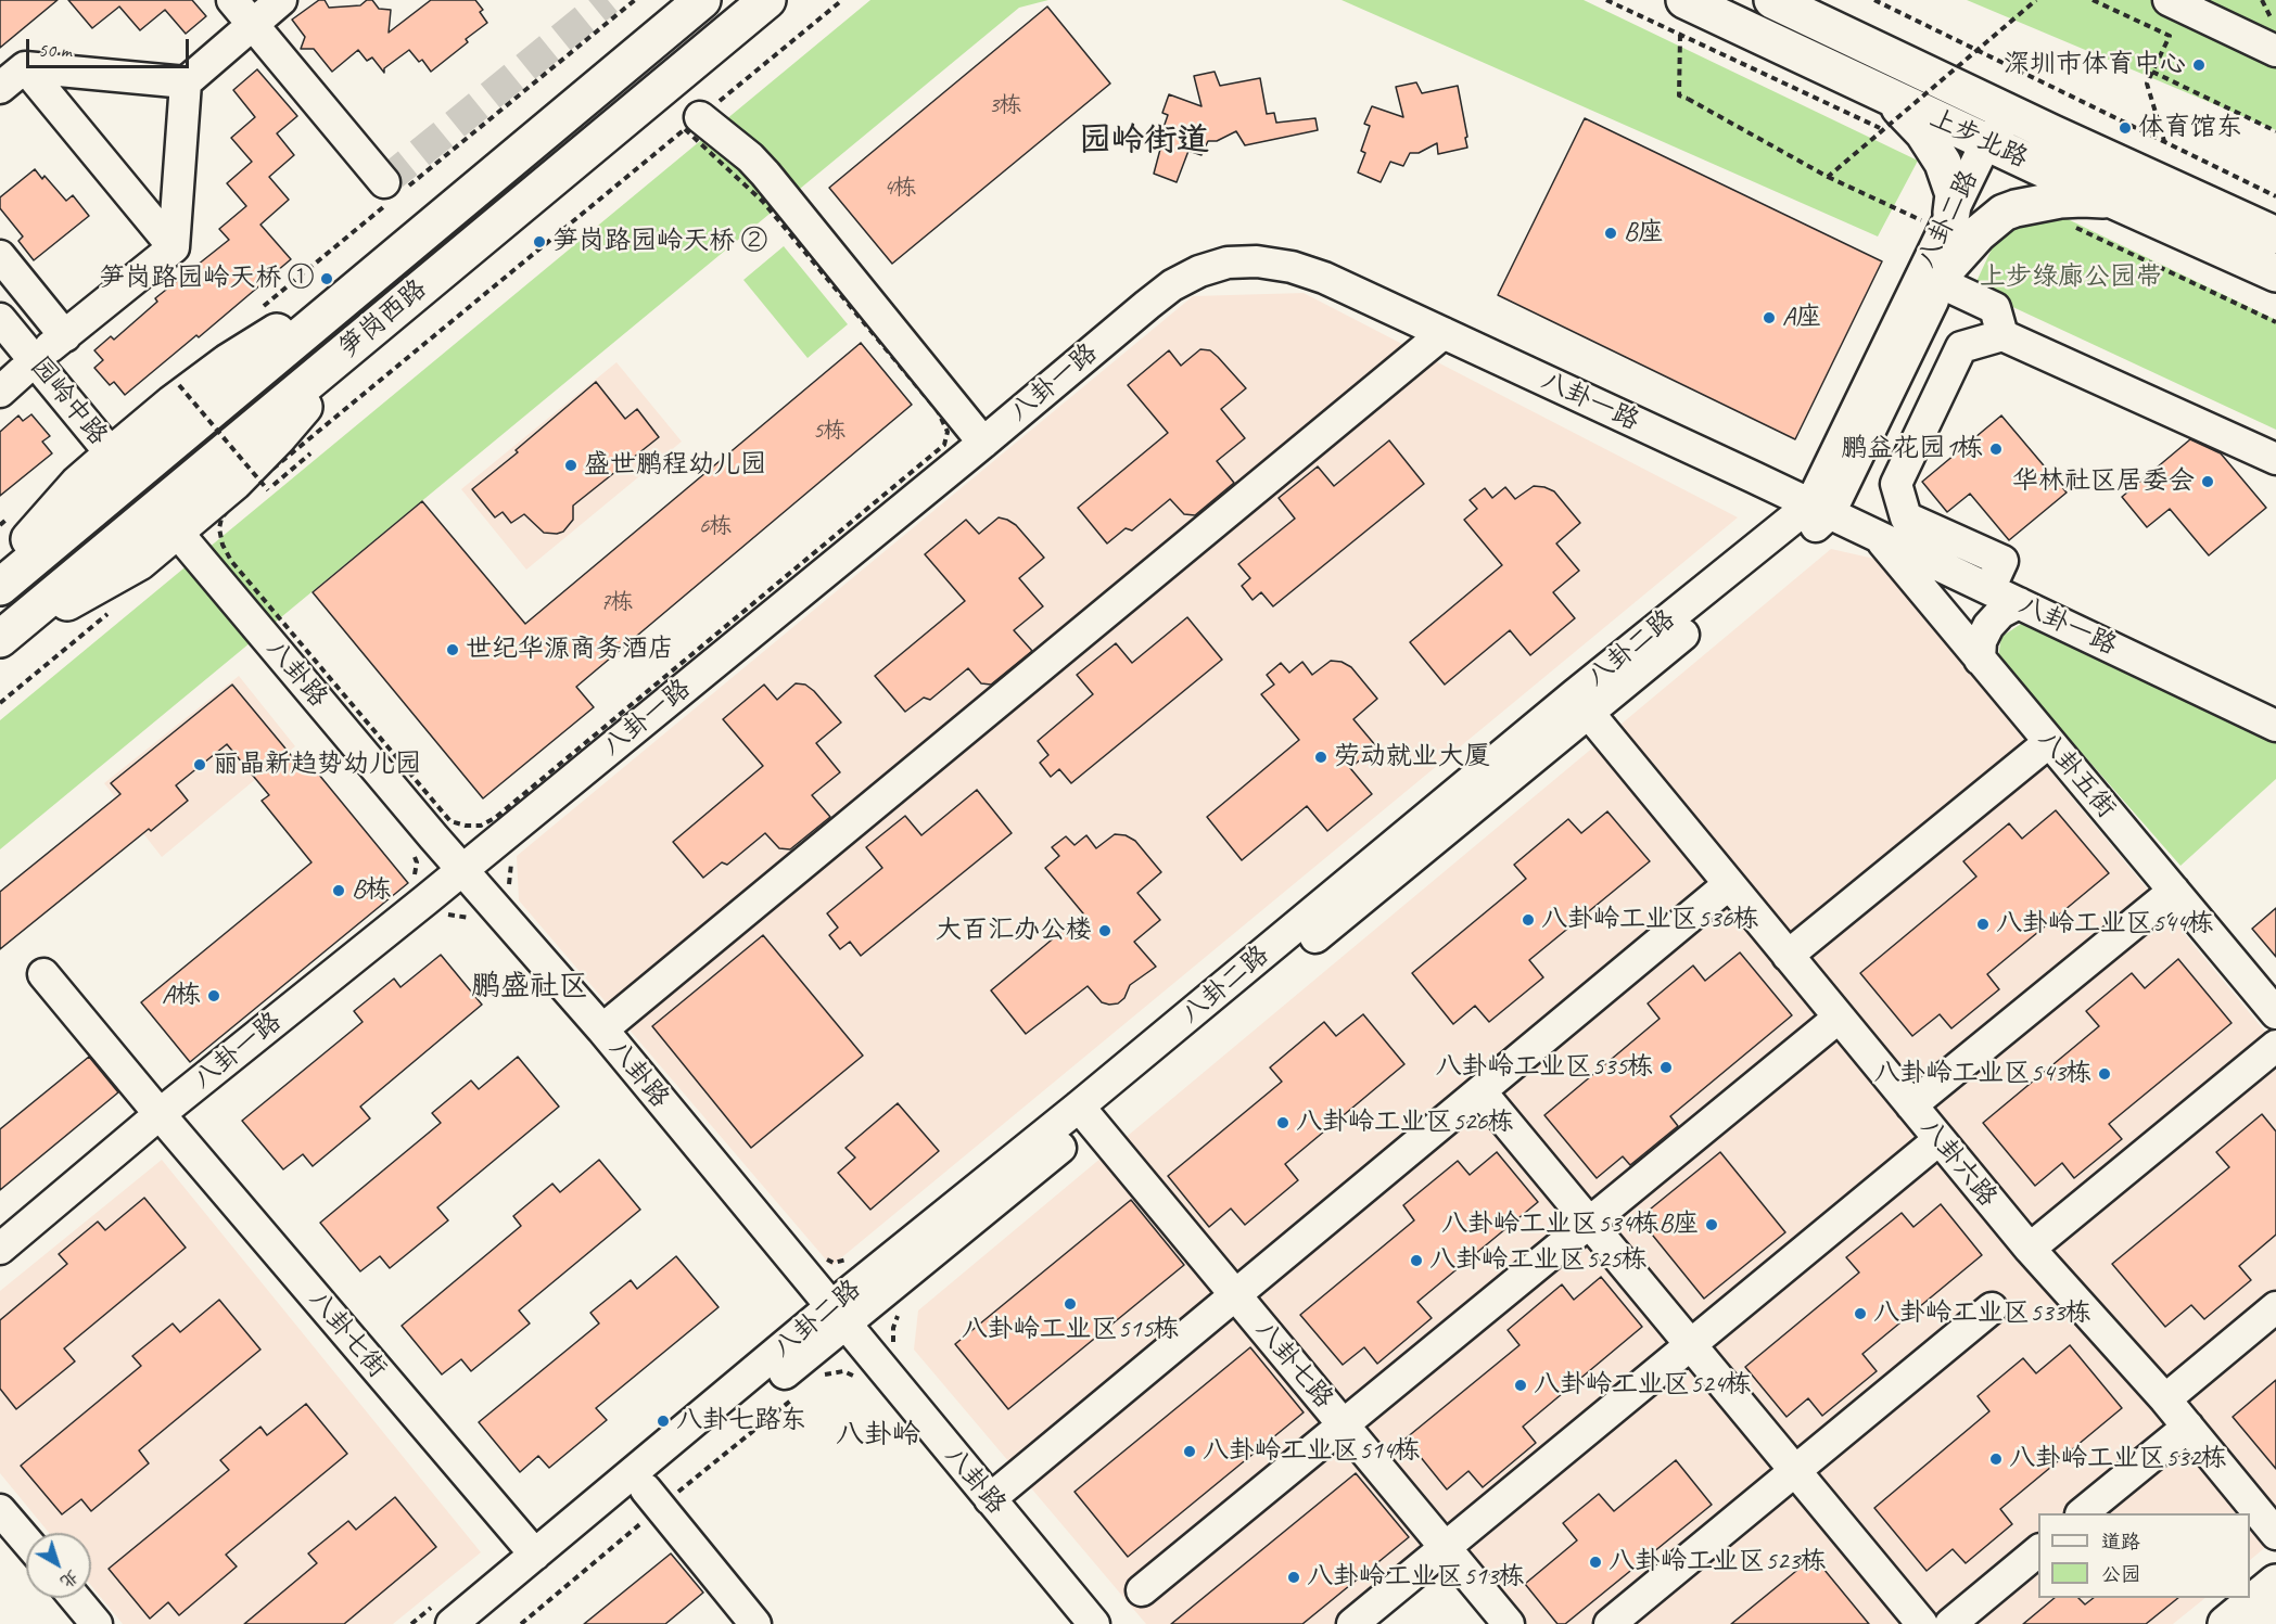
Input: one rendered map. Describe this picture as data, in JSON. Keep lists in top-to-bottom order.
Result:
{
  "streets": {
    "main road": ["上步北路", "笋岗西路"],
    "street": [
      "八卦二路",
      "八卦一路",
      "园岭中路",
      "八卦路",
      "八卦五街",
      "八卦六路",
      "八卦七街",
      "八卦七路"
    ]
  },
  "crossings": [
    ["上步北路", "八卦二路"],
    ["八卦二路", "八卦一路"],
    ["八卦二路", "八卦路"],
    ["八卦二路", "八卦六路"],
    ["八卦二路", "八卦七街"],
    ["八卦二路", "八卦七路"],
    ["八卦一路", "八卦路"],
    ["八卦一路", "八卦五街"],
    ["八卦一路", "八卦七街"]
  ],
  "districts": ["园岭街道", "鹏盛社区", "八卦岭"],
  "parks": ["上步绿廊公园带"],
  "places": [
    "深圳市体育中心",
    "体育馆东",
    "B座",
    "笋岗路园岭天桥 ②",
    "笋岗路园岭天桥 ①",
    "A座",
    "鹏益花园1栋",
    "盛世鹏程幼儿园",
    "华林社区居委会",
    "世纪华源商务酒店",
    "劳动就业大厦",
    "丽晶新趋势幼儿园",
    "B栋",
    "八卦岭工业区536栋",
    "八卦岭工业区544栋",
    "大百汇办公楼",
    "A栋",
    "八卦岭工业区535栋",
    "八卦岭工业区543栋",
    "八卦岭工业区526栋",
    "八卦岭工业区534栋B座",
    "八卦岭工业区525栋",
    "八卦岭工业区515栋",
    "八卦岭工业区533栋",
    "八卦岭工业区524栋",
    "八卦七路东",
    "八卦岭工业区514栋",
    "八卦岭工业区532栋",
    "八卦岭工业区523栋",
    "八卦岭工业区513栋"
  ],
  "house_numbers": [
    "3栋",
    "4栋",
    "5栋",
    "6栋",
    "7栋"
  ],
  "legend": ["道路", "公园"],
  "scale_bar": "50 m",
  "north": "bottom right"
}
